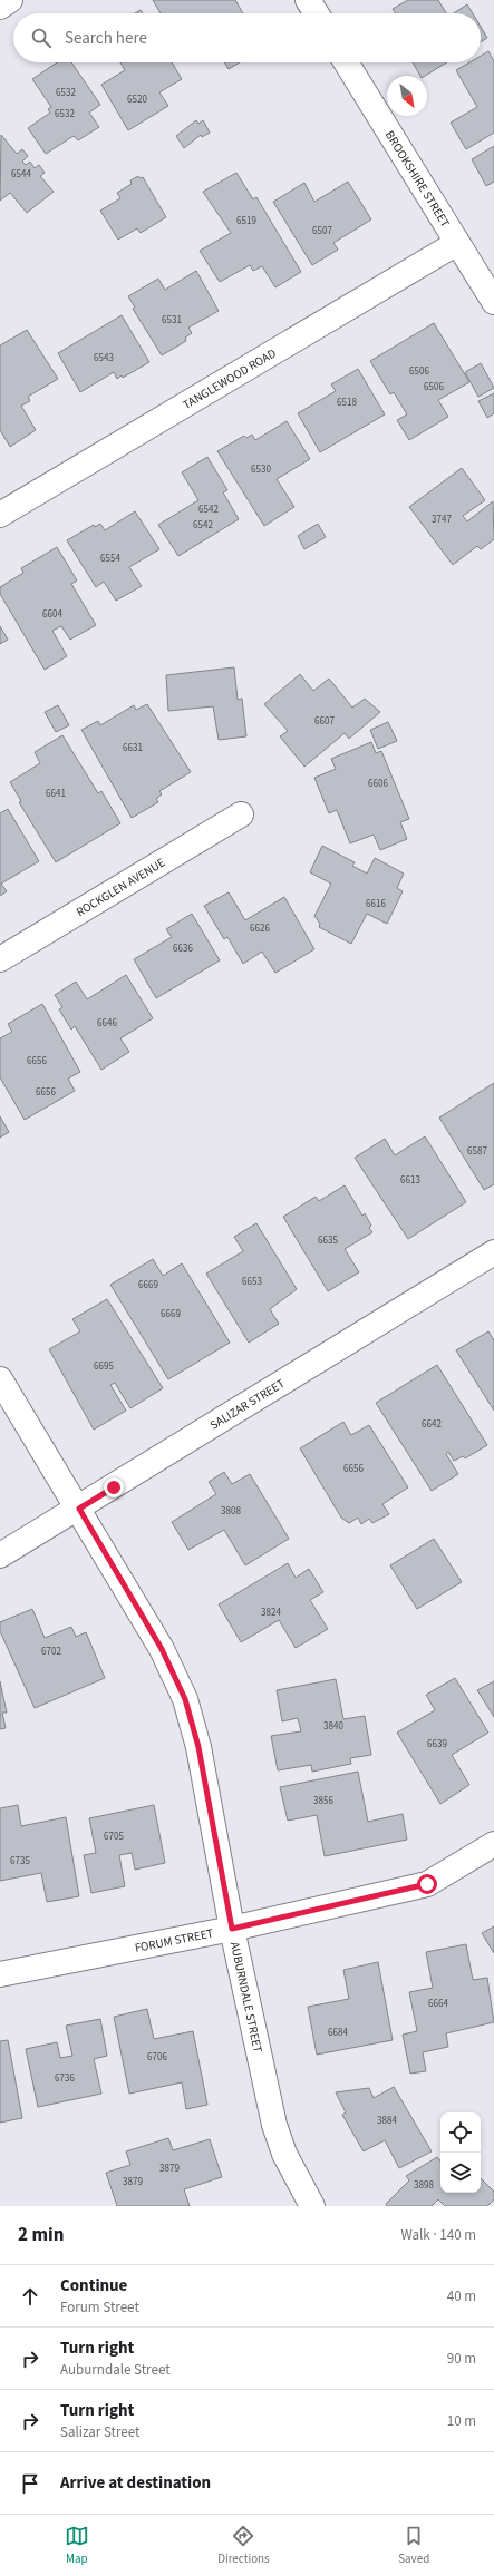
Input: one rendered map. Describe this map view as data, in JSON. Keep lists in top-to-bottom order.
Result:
{
  "streets": {
    "street": [
      "BROOKSHIRE STREET",
      "TANGLEWOOD ROAD",
      "ROCKGLEN AVENUE",
      "SALIZAR STREET",
      "FORUM STREET",
      "AUBURNDALE STREET"
    ]
  },
  "crossings": [
    ["BROOKSHIRE STREET", "TANGLEWOOD ROAD"],
    ["SALIZAR STREET", "AUBURNDALE STREET"],
    ["FORUM STREET", "AUBURNDALE STREET"]
  ],
  "house_numbers": [
    "6532",
    "6520",
    "6532",
    "6544",
    "6519",
    "6507",
    "6531",
    "6543",
    "6506",
    "6506",
    "6518",
    "6530",
    "6542",
    "3747",
    "6542",
    "6554",
    "6604",
    "6607",
    "6631",
    "6606",
    "6641",
    "6616",
    "6626",
    "6636",
    "6646",
    "6656",
    "6656",
    "6587",
    "6613",
    "6635",
    "6653",
    "6669",
    "6669",
    "6695",
    "6642",
    "6656",
    "3808",
    "3824",
    "6702",
    "3840",
    "6639",
    "3856",
    "6705",
    "6735",
    "6664",
    "6684",
    "6706",
    "6736",
    "3884",
    "3879",
    "3879",
    "3898"
  ],
  "north": "bottom right",
  "page": {
    "search": "Search here",
    "heading": ["2 min", "Walk · 140 m"],
    "list": [
      ["Continue", "Forum Street", "40 m"],
      ["Turn right", "Auburndale Street", "90 m"],
      ["Turn right", "Salizar Street", "10 m"],
      "Arrive at destination"
    ],
    "nav": ["Map", "Directions", "Saved"]
  }
}
